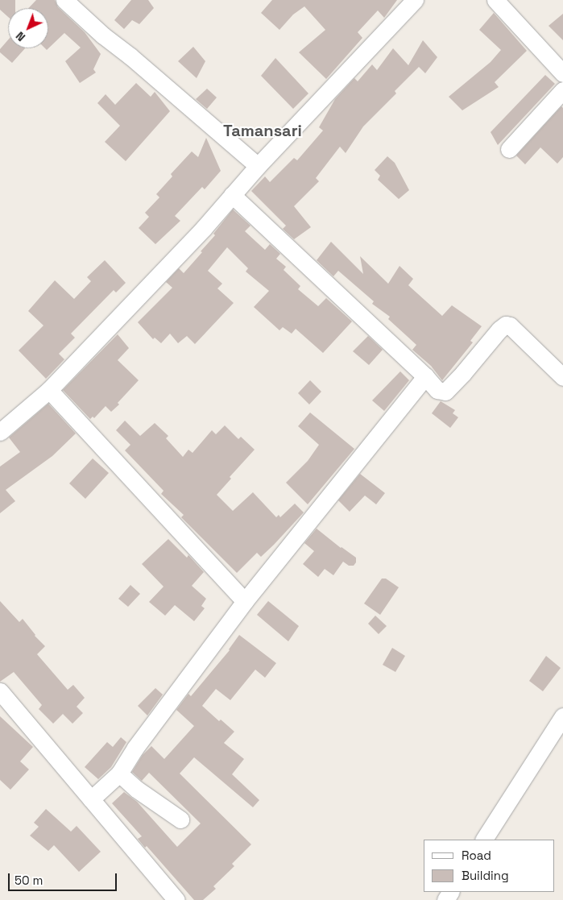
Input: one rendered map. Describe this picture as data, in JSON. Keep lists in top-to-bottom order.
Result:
{
  "districts": ["Tamansari"],
  "legend": ["Road", "Building"],
  "scale_bar": "50 m",
  "north": "bottom left"
}
